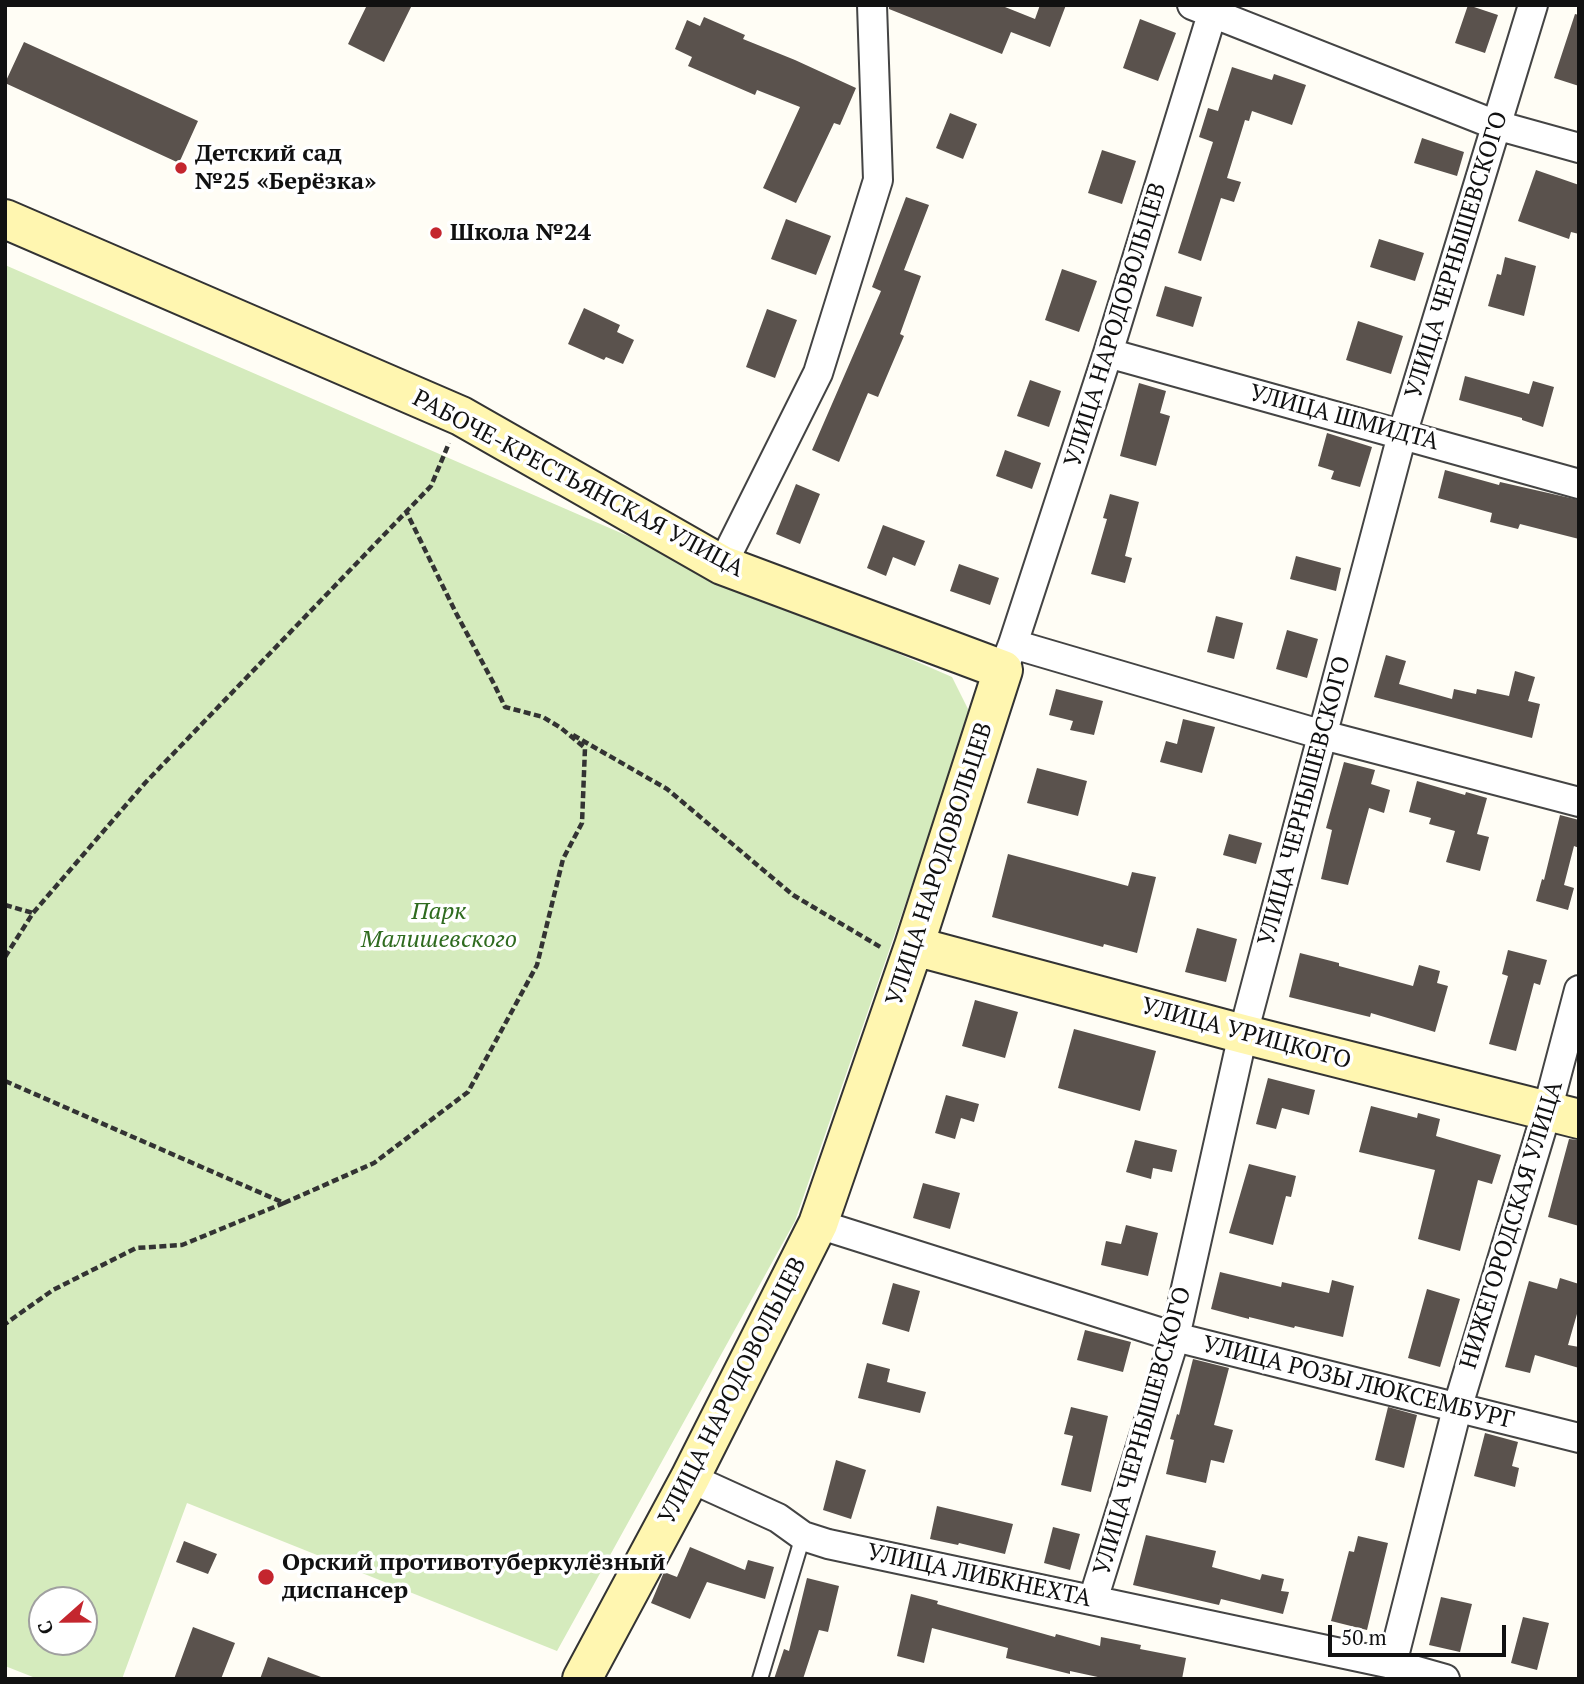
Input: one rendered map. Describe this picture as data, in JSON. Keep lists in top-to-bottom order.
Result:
{
  "streets": {
    "main road": ["УЛИЦА НАРОДОВОЛЬЦЕВ", "РАБОЧЕ-КРЕСТЬЯНСКАЯ УЛИЦА", "УЛИЦА УРИЦКОГО"],
    "street": [
      "УЛИЦА ЧЕРНЫШЕВСКОГО",
      "УЛИЦА ШМИДТА",
      "НИЖЕГОРОДСКАЯ УЛИЦА",
      "УЛИЦА РОЗЫ ЛЮКСЕМБУРГ",
      "УЛИЦА ЛИБКНЕХТА"
    ]
  },
  "crossings": [
    ["УЛИЦА ЧЕРНЫШЕВСКОГО", "УЛИЦА ШМИДТА"],
    ["УЛИЦА ЧЕРНЫШЕВСКОГО", "УЛИЦА УРИЦКОГО"],
    ["УЛИЦА ЧЕРНЫШЕВСКОГО", "УЛИЦА РОЗЫ ЛЮКСЕМБУРГ"],
    ["УЛИЦА ЧЕРНЫШЕВСКОГО", "УЛИЦА ЛИБКНЕХТА"],
    ["УЛИЦА НАРОДОВОЛЬЦЕВ", "УЛИЦА ШМИДТА"],
    ["УЛИЦА НАРОДОВОЛЬЦЕВ", "РАБОЧЕ-КРЕСТЬЯНСКАЯ УЛИЦА"],
    ["УЛИЦА НАРОДОВОЛЬЦЕВ", "УЛИЦА УРИЦКОГО"],
    ["УЛИЦА НАРОДОВОЛЬЦЕВ", "УЛИЦА РОЗЫ ЛЮКСЕМБУРГ"],
    ["УЛИЦА НАРОДОВОЛЬЦЕВ", "УЛИЦА ЛИБКНЕХТА"],
    ["УЛИЦА УРИЦКОГО", "НИЖЕГОРОДСКАЯ УЛИЦА"],
    ["НИЖЕГОРОДСКАЯ УЛИЦА", "УЛИЦА РОЗЫ ЛЮКСЕМБУРГ"],
    ["НИЖЕГОРОДСКАЯ УЛИЦА", "УЛИЦА ЛИБКНЕХТА"]
  ],
  "parks": ["Парк Малишевского"],
  "places": ["Детский сад №25 «Берёзка»", "Школа №24", "Орский противотуберкулёзный диспансер"],
  "scale_bar": "50 m",
  "north": "left"
}
